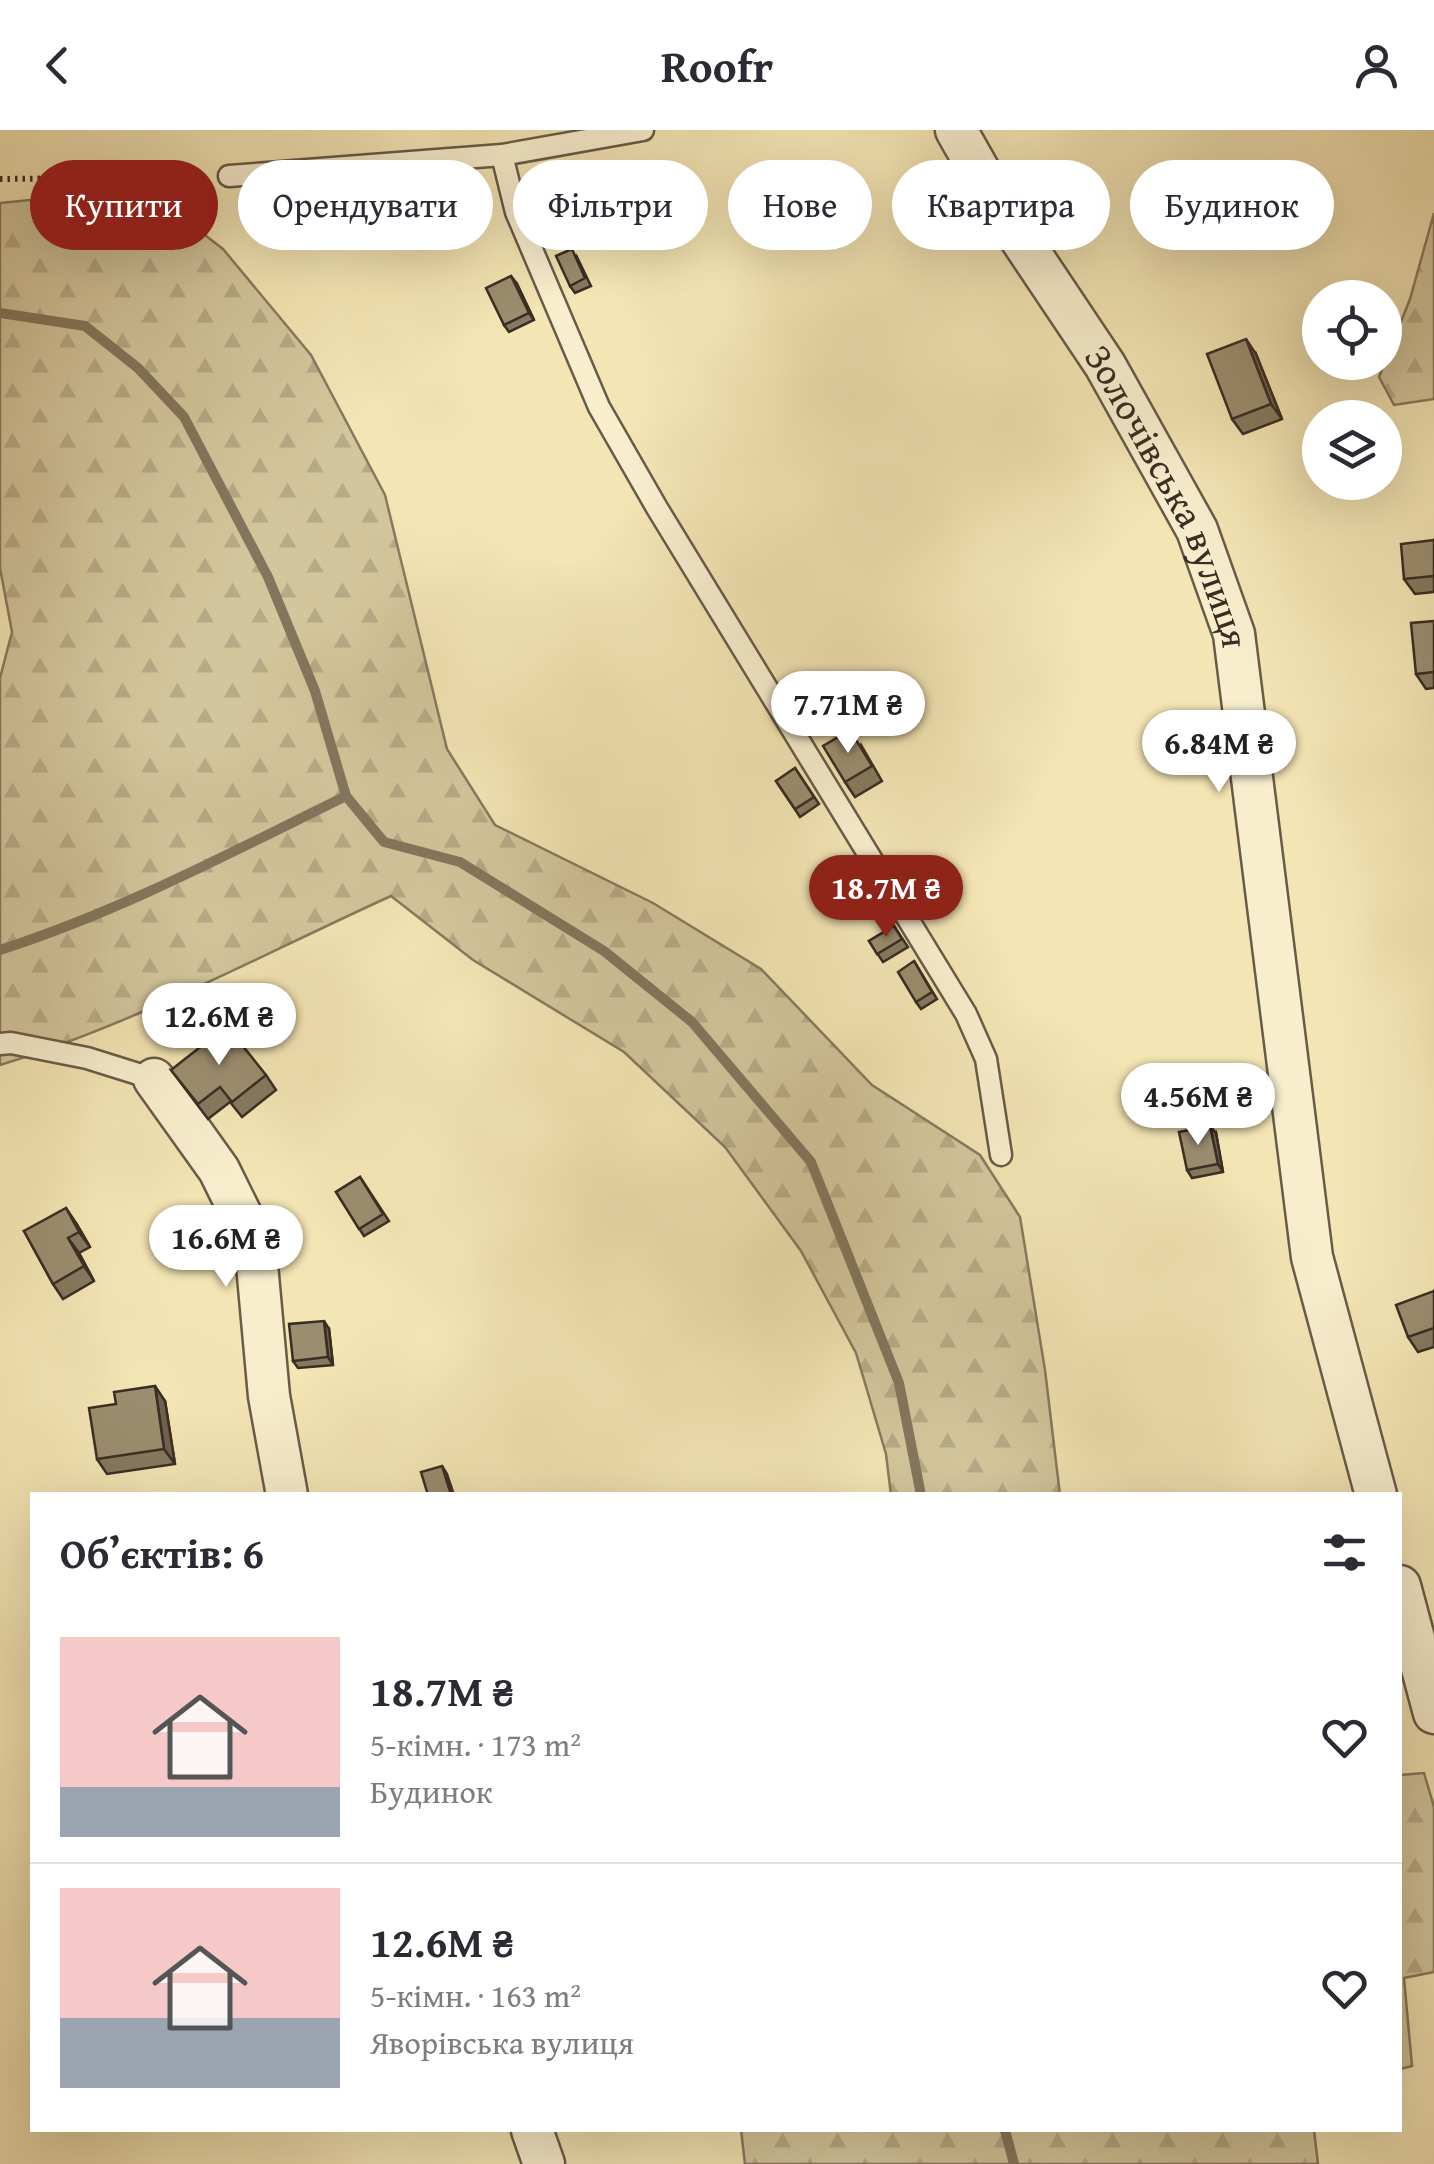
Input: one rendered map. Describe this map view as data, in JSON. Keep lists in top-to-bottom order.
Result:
{
  "streets": {
    "street": ["Золочівська вулиця"]
  },
  "page": {
    "header": "Roofr",
    "chip": [
      "Купити",
      "Орендувати",
      "Фільтри",
      "Нове",
      "Квартира",
      "Будинок"
    ],
    "price": [
      "7.71M ₴",
      "6.84M ₴",
      "18.7M ₴",
      "12.6M ₴",
      "4.56M ₴",
      "16.6M ₴"
    ],
    "heading": "Об’єктів: 6",
    "list": [
      {
        "name": "18.7M ₴",
        "note": "5-кімн. · 173 m² · Будинок"
      },
      {
        "name": "12.6M ₴",
        "note": "5-кімн. · 163 m² · Яворівська вулиця"
      }
    ]
  }
}
